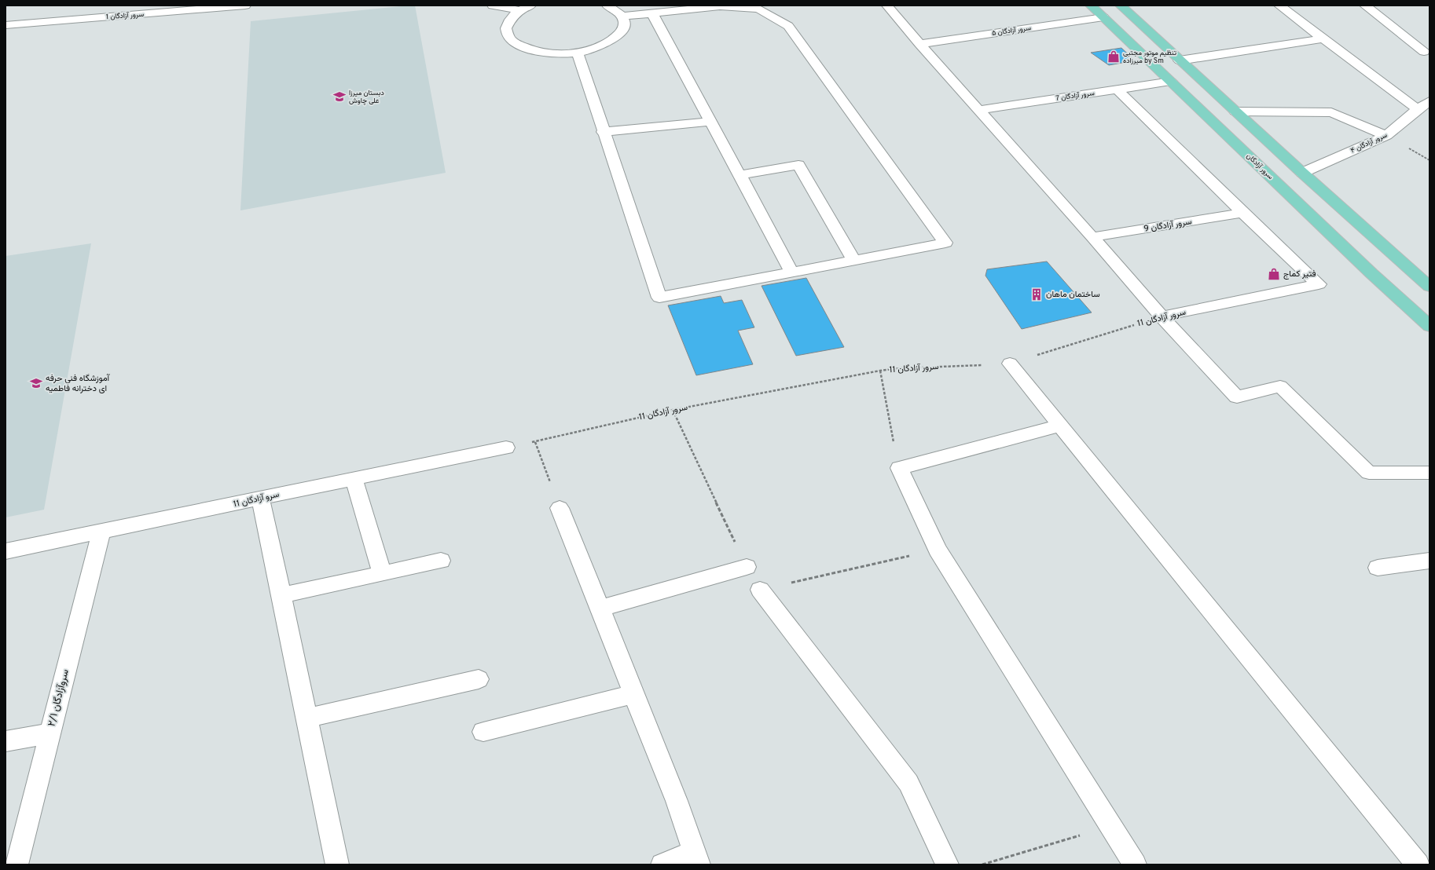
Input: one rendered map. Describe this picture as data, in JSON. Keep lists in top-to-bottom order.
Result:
{
  "streets": {
    "main road": ["سرور آزادگان"],
    "street": [
      "سرور آزادگان 1",
      "سرور آزادگان ۵",
      "سرور آزادگان 7",
      "سرور آزادگان ۴",
      "سرور آزادگان 9",
      "سرور آزادگان 11",
      "سرو آزادگان 11",
      "۲/۱ سروآزادگان"
    ]
  },
  "crossings": [
    ["سرور آزادگان ۵", "سرور آزادگان"],
    ["سرور آزادگان 7", "سرور آزادگان"],
    ["سرور آزادگان 9", "سرور آزادگان 11"],
    ["سرور آزادگان 11", "سرو آزادگان 11"],
    ["سرو آزادگان 11", "۲/۱ سروآزادگان"]
  ],
  "places": {
    "shop": ["تنظیم موتور مجتبی میرزاده by Sm", "فتیر کماج"],
    "school or university": ["دبستان میرزا علی چاوش", "آموزشگاه فنی حرفه ای دخترانه فاطمیه"],
    "building": ["ساختمان ماهان"]
  }
}
